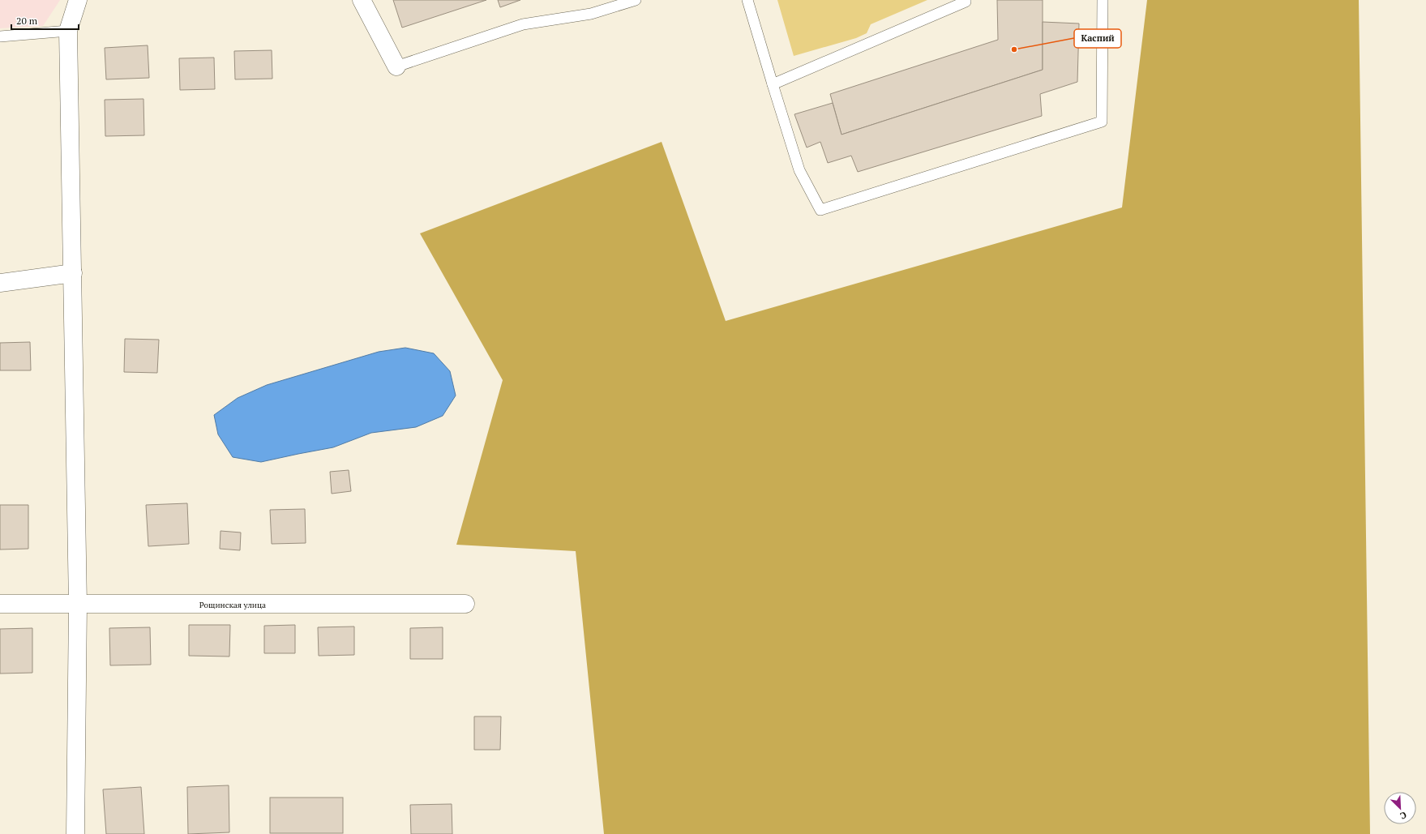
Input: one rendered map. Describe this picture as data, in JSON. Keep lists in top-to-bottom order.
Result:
{
  "streets": {
    "street": ["Рощинская улица"]
  },
  "places": ["Каспий"],
  "scale_bar": "20 m",
  "north": "bottom right"
}
